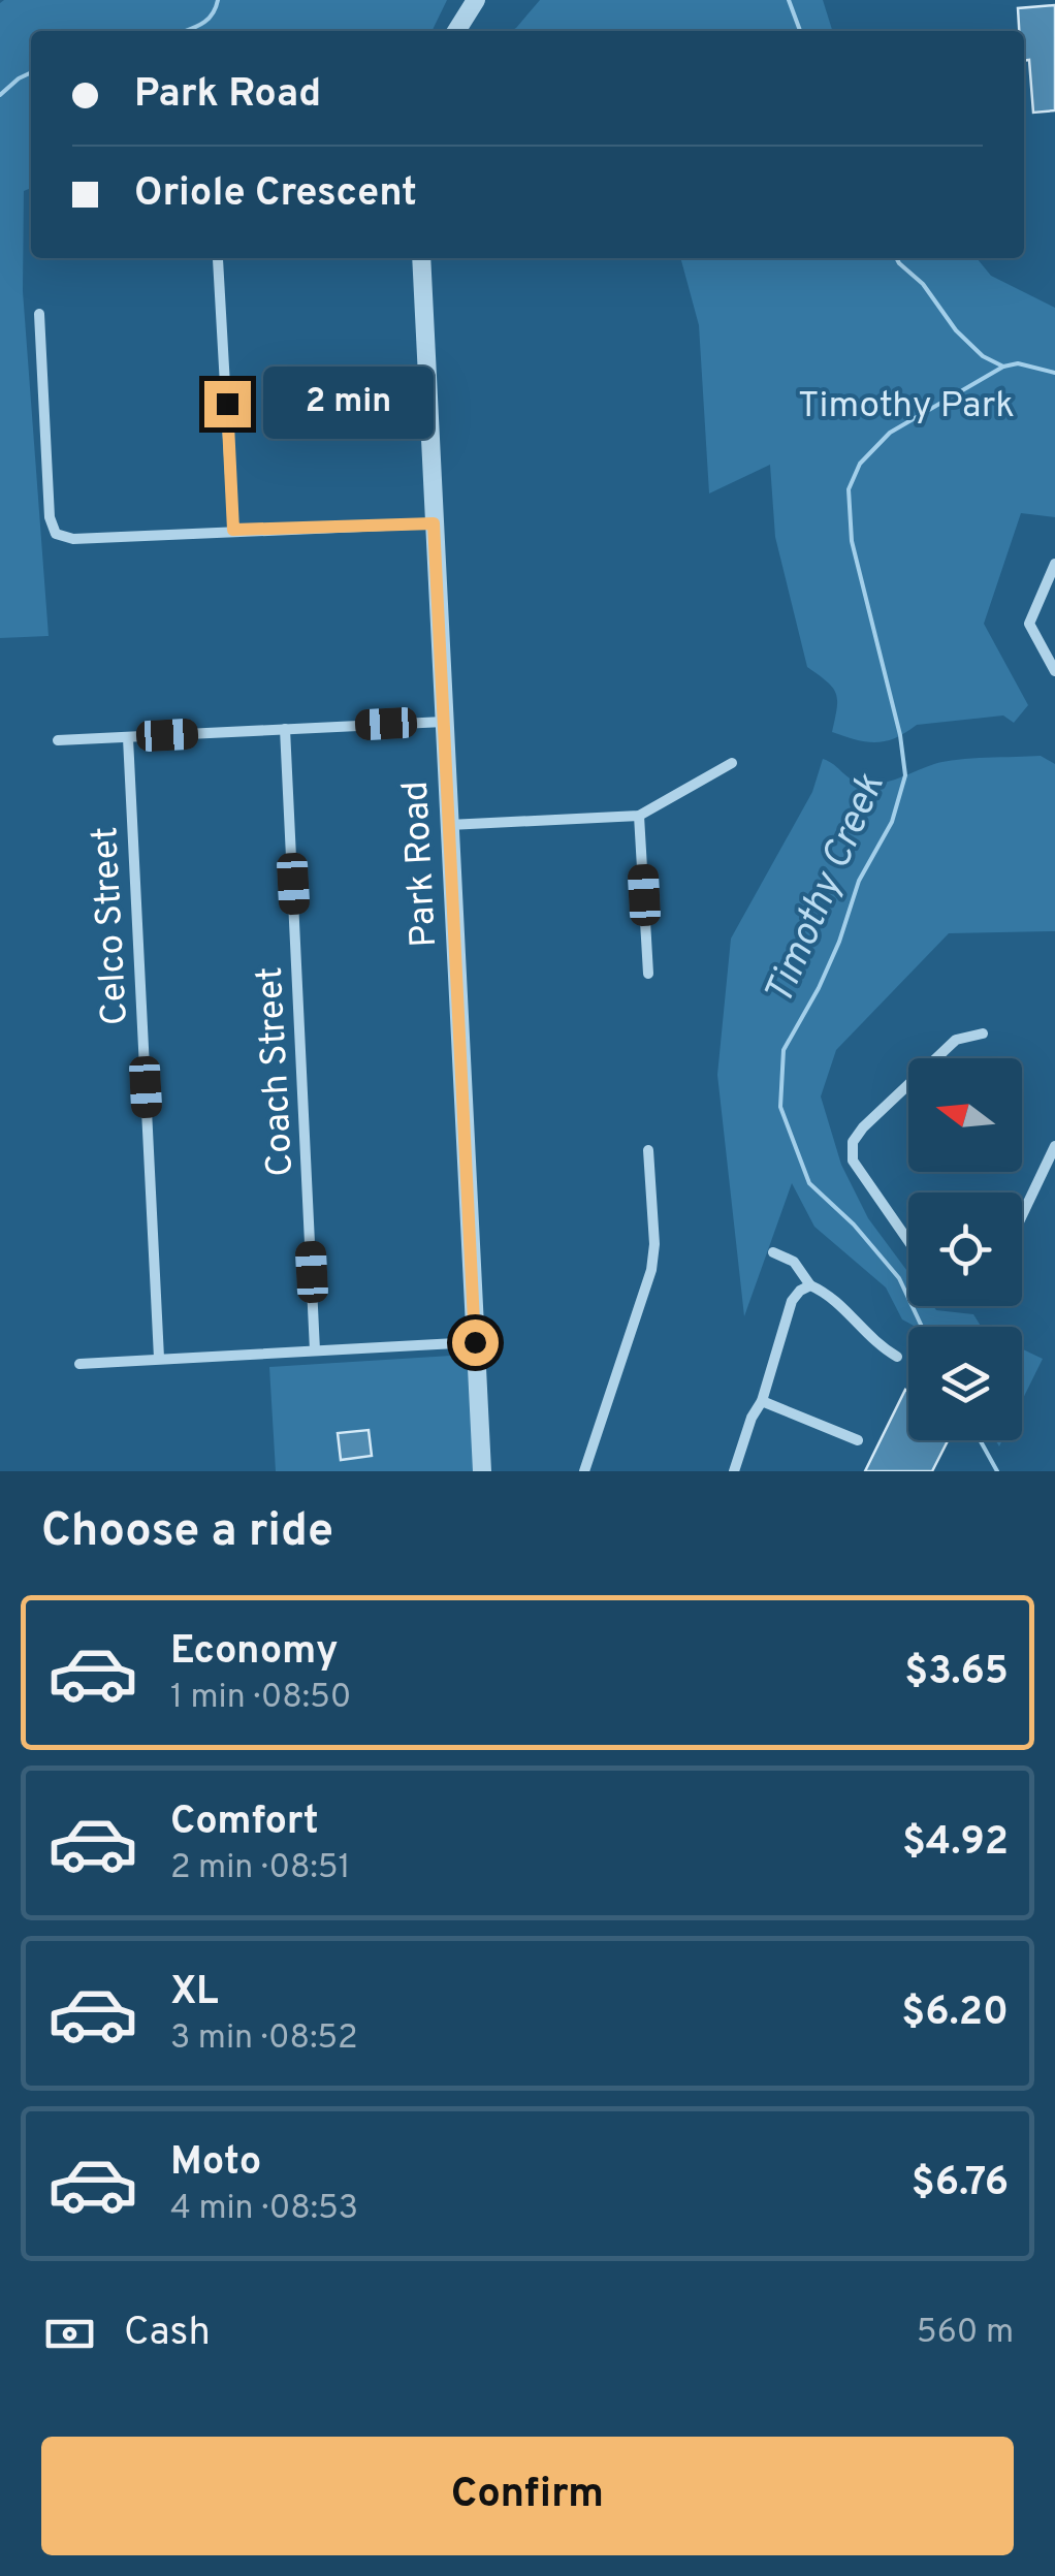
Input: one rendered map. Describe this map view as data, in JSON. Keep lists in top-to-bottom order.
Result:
{
  "streets": {
    "street": ["Park Road", "Celco Street", "Coach Street"]
  },
  "water": ["Timothy Creek"],
  "parks": ["Timothy Park"],
  "north": "left",
  "page": {
    "banner": ["Park Road", "Oriole Crescent"],
    "bubble": "2 min",
    "heading": "Choose a ride",
    "list": [
      {
        "name": "Economy",
        "note": "1 min · 08:50",
        "value": "$3.65"
      },
      {
        "name": "Comfort",
        "note": "2 min · 08:51",
        "value": "$4.92"
      },
      {
        "name": "XL",
        "note": "3 min · 08:52",
        "value": "$6.20"
      },
      {
        "name": "Moto",
        "note": "4 min · 08:53",
        "value": "$6.76"
      }
    ],
    "pay": ["Cash", "560 m"],
    "buttons": "Confirm"
  }
}
